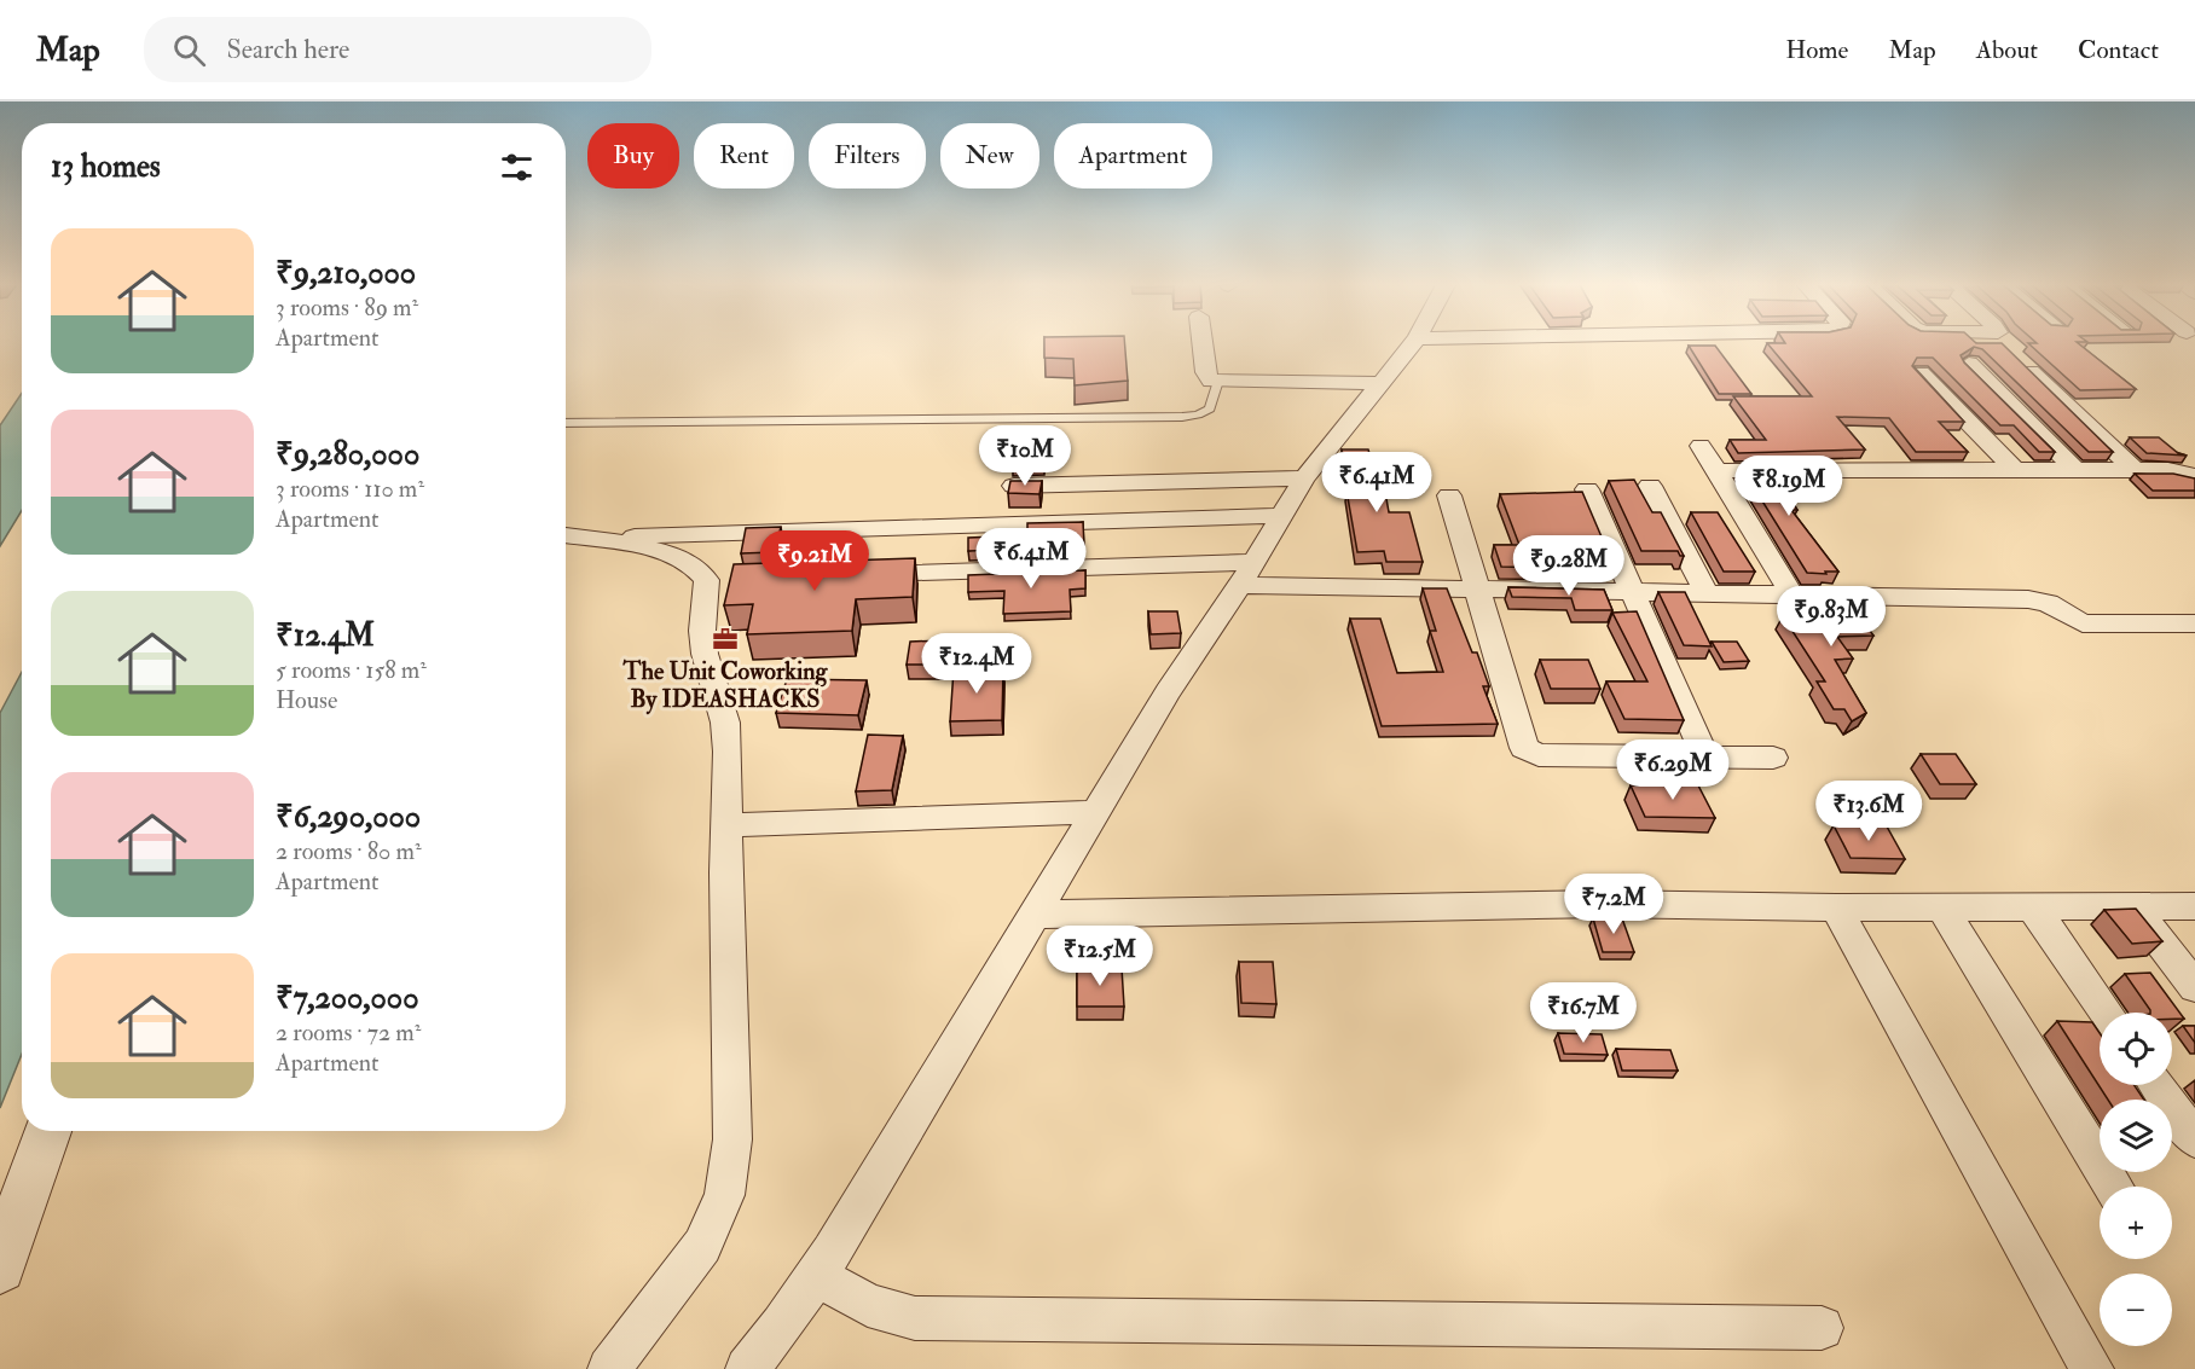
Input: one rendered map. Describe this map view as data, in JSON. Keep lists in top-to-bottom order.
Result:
{
  "places": {
    "office": ["The Unit Coworking By IDEASHACKS"]
  },
  "page": {
    "header": "Map",
    "search": "Search here",
    "nav": [
      "Home",
      "Map",
      "About",
      "Contact"
    ],
    "chip": [
      "Buy",
      "Rent",
      "Filters",
      "New",
      "Apartment"
    ],
    "heading": "13 homes",
    "list": [
      {
        "name": "₹9,210,000",
        "note": "3 rooms · 89 m² · Apartment"
      },
      {
        "name": "₹9,280,000",
        "note": "3 rooms · 110 m² · Apartment"
      },
      {
        "name": "₹12.4M",
        "note": "5 rooms · 158 m² · House"
      },
      {
        "name": "₹6,290,000",
        "note": "2 rooms · 80 m² · Apartment"
      },
      {
        "name": "₹7,200,000",
        "note": "2 rooms · 72 m² · Apartment"
      }
    ],
    "price": [
      "₹10M",
      "₹6.41M",
      "₹8.19M",
      "₹6.41M",
      "₹9.21M",
      "₹9.28M",
      "₹9.83M",
      "₹12.4M",
      "₹6.29M",
      "₹13.6M",
      "₹7.2M",
      "₹12.5M",
      "₹16.7M"
    ],
    "map_buttons": ["+", "−"]
  }
}
